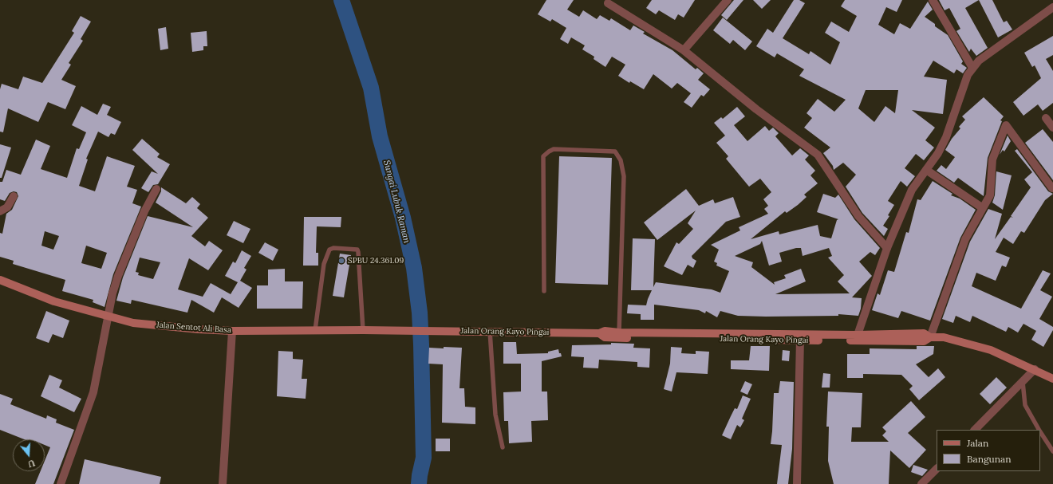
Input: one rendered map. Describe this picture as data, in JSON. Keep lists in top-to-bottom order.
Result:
{
  "streets": {
    "main road": ["Jalan Sentot Ali Basa", "Jalan Orang Kayo Pingai"]
  },
  "crossings": [
    ["Jalan Sentot Ali Basa", "Jalan Orang Kayo Pingai"]
  ],
  "water": ["Sungai Lubuk Raman"],
  "places": ["SPBU 24.361.09"],
  "legend": ["Jalan", "Bangunan"],
  "north": "bottom"
}
